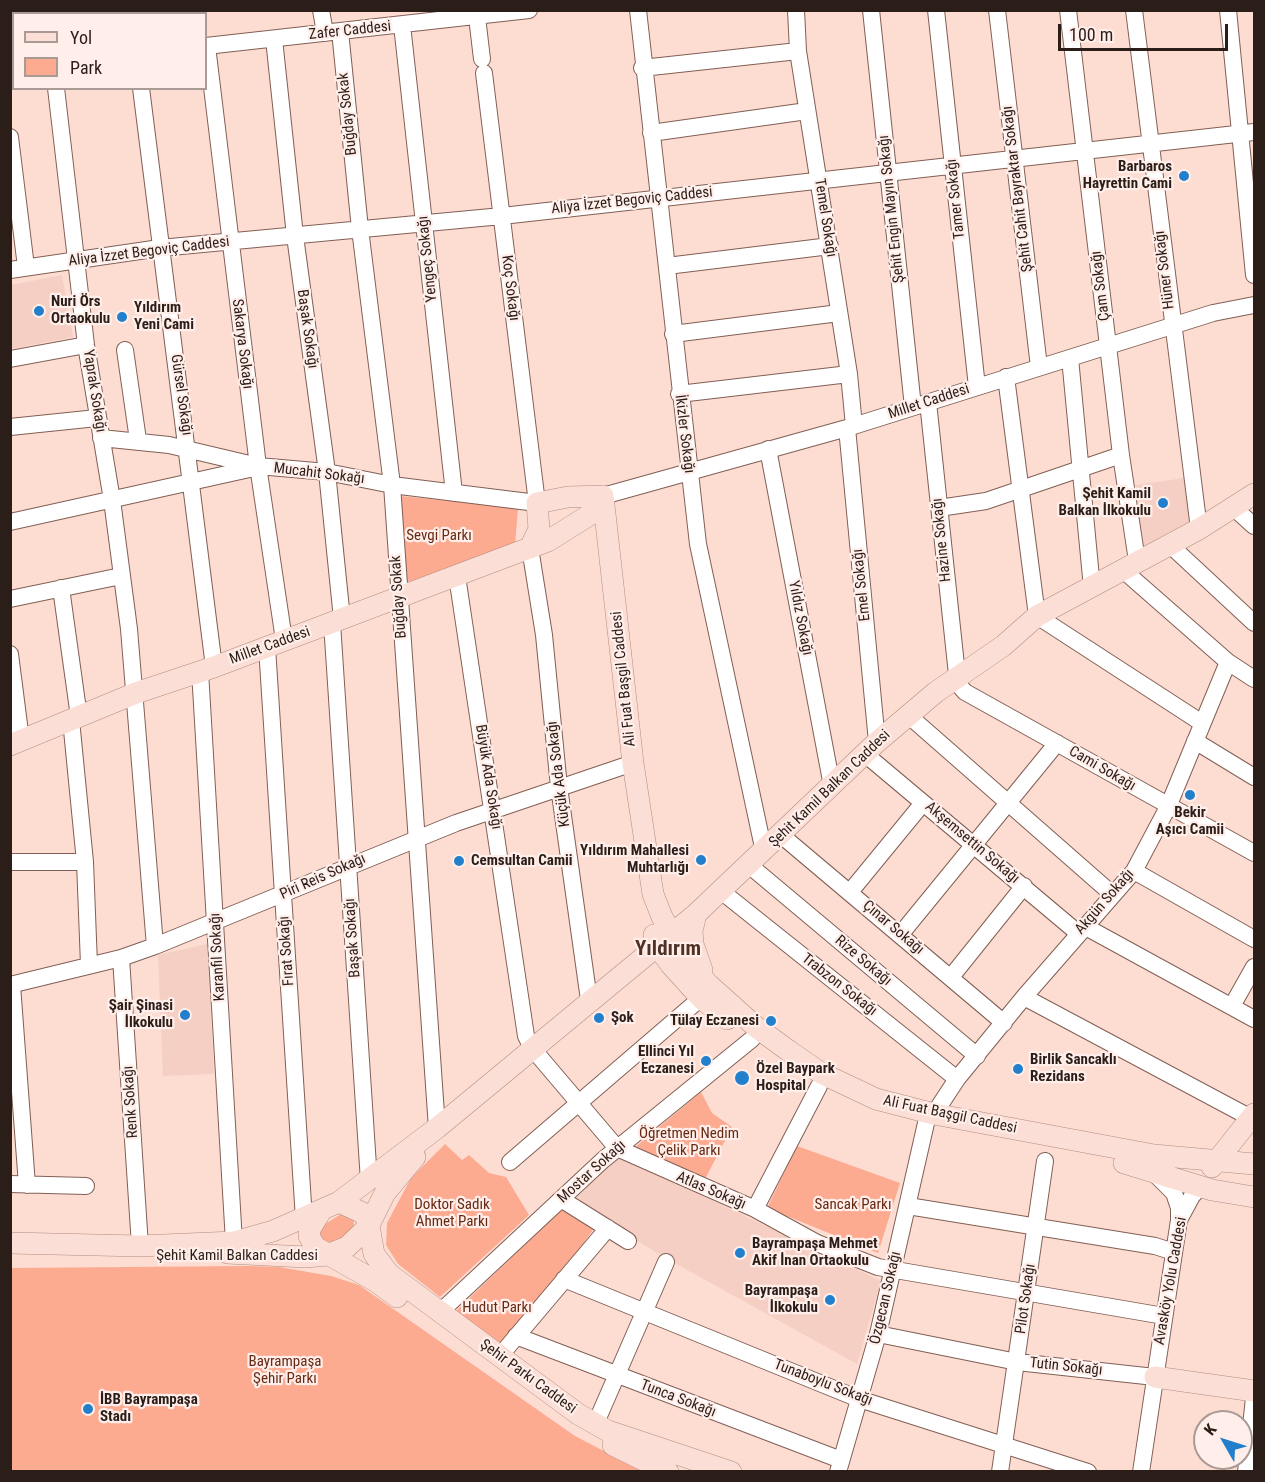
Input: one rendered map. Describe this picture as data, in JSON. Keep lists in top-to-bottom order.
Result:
{
  "streets": {
    "main road": [
      "Millet Caddesi",
      "Ali Fuat Başgil Caddesi",
      "Şehit Kamil Balkan Caddesi",
      "Avasköy Yolu Caddesi",
      "Tutin Sokağı",
      "Şehir Parkı Caddesi"
    ],
    "street": [
      "Zafer Caddesi",
      "Buğday Sokak",
      "Şehit Cahit Bayraktar Sokağı",
      "Tamer Sokağı",
      "Aliya İzzet Begoviç Caddesi",
      "Şehit Engin Mayın Sokağı",
      "Temel Sokağı",
      "Yengeç Sokağı",
      "Hüner Sokağı",
      "Çam Sokağı",
      "Koç Sokağı",
      "Başak Sokağı",
      "Sakarya Sokağı",
      "Yaprak Sokağı",
      "Gürsel Sokağı",
      "İkizler Sokağı",
      "Mucahit Sokağı",
      "Hazine Sokağı",
      "Emel Sokağı",
      "Yıldız Sokağı",
      "Cami Sokağı",
      "Küçük Ada Sokağı",
      "Büyük Ada Sokağı",
      "Akşemsettin Sokağı",
      "Piri Reis Sokağı",
      "Akgün Sokağı",
      "Çınar Sokağı",
      "Fırat Sokağı",
      "Karanfil Sokağı",
      "Rize Sokağı",
      "Trabzon Sokağı",
      "Renk Sokağı",
      "Mostar Sokağı",
      "Atlas Sokağı",
      "Özgecan Sokağı",
      "Pilot Sokağı",
      "Tunaboylu Sokağı",
      "Tunca Sokağı"
    ]
  },
  "crossings": [
    ["Zafer Caddesi", "Buğday Sokak"],
    ["Zafer Caddesi", "Yengeç Sokağı"],
    ["Zafer Caddesi", "Koç Sokağı"],
    ["Zafer Caddesi", "Başak Sokağı"],
    ["Buğday Sokak", "Aliya İzzet Begoviç Caddesi"],
    ["Buğday Sokak", "Millet Caddesi"],
    ["Buğday Sokak", "Mucahit Sokağı"],
    ["Buğday Sokak", "Şehit Kamil Balkan Caddesi"],
    ["Buğday Sokak", "Piri Reis Sokağı"],
    ["Şehit Cahit Bayraktar Sokağı", "Aliya İzzet Begoviç Caddesi"],
    ["Şehit Cahit Bayraktar Sokağı", "Millet Caddesi"],
    ["Tamer Sokağı", "Aliya İzzet Begoviç Caddesi"],
    ["Tamer Sokağı", "Millet Caddesi"],
    ["Aliya İzzet Begoviç Caddesi", "Şehit Engin Mayın Sokağı"],
    ["Aliya İzzet Begoviç Caddesi", "Temel Sokağı"],
    ["Aliya İzzet Begoviç Caddesi", "Yengeç Sokağı"],
    ["Aliya İzzet Begoviç Caddesi", "Hüner Sokağı"],
    ["Aliya İzzet Begoviç Caddesi", "Çam Sokağı"],
    ["Aliya İzzet Begoviç Caddesi", "Koç Sokağı"],
    ["Aliya İzzet Begoviç Caddesi", "Başak Sokağı"],
    ["Aliya İzzet Begoviç Caddesi", "Sakarya Sokağı"],
    ["Aliya İzzet Begoviç Caddesi", "Yaprak Sokağı"],
    ["Aliya İzzet Begoviç Caddesi", "Gürsel Sokağı"],
    ["Aliya İzzet Begoviç Caddesi", "İkizler Sokağı"],
    ["Şehit Engin Mayın Sokağı", "Millet Caddesi"],
    ["Şehit Engin Mayın Sokağı", "Hazine Sokağı"],
    ["Temel Sokağı", "Millet Caddesi"],
    ["Temel Sokağı", "Emel Sokağı"],
    ["Yengeç Sokağı", "Mucahit Sokağı"],
    ["Hüner Sokağı", "Millet Caddesi"],
    ["Hüner Sokağı", "Şehit Kamil Balkan Caddesi"],
    ["Çam Sokağı", "Millet Caddesi"],
    ["Çam Sokağı", "Şehit Kamil Balkan Caddesi"],
    ["Koç Sokağı", "Mucahit Sokağı"],
    ["Başak Sokağı", "Millet Caddesi"],
    ["Başak Sokağı", "Mucahit Sokağı"],
    ["Başak Sokağı", "Şehit Kamil Balkan Caddesi"],
    ["Başak Sokağı", "Piri Reis Sokağı"],
    ["Sakarya Sokağı", "Millet Caddesi"],
    ["Sakarya Sokağı", "Mucahit Sokağı"],
    ["Sakarya Sokağı", "Fırat Sokağı"],
    ["Yaprak Sokağı", "Millet Caddesi"],
    ["Yaprak Sokağı", "Mucahit Sokağı"],
    ["Yaprak Sokağı", "Piri Reis Sokağı"],
    ["Gürsel Sokağı", "Millet Caddesi"],
    ["Gürsel Sokağı", "Mucahit Sokağı"],
    ["Gürsel Sokağı", "Karanfil Sokağı"],
    ["Millet Caddesi", "İkizler Sokağı"],
    ["Millet Caddesi", "Hazine Sokağı"],
    ["Millet Caddesi", "Emel Sokağı"],
    ["Millet Caddesi", "Yıldız Sokağı"],
    ["Millet Caddesi", "Ali Fuat Başgil Caddesi"],
    ["Millet Caddesi", "Küçük Ada Sokağı"],
    ["Millet Caddesi", "Büyük Ada Sokağı"],
    ["Millet Caddesi", "Fırat Sokağı"],
    ["Millet Caddesi", "Karanfil Sokağı"],
    ["İkizler Sokağı", "Şehit Kamil Balkan Caddesi"],
    ["İkizler Sokağı", "Rize Sokağı"],
    ["Hazine Sokağı", "Cami Sokağı"],
    ["Hazine Sokağı", "Şehit Kamil Balkan Caddesi"],
    ["Emel Sokağı", "Şehit Kamil Balkan Caddesi"],
    ["Emel Sokağı", "Akşemsettin Sokağı"],
    ["Yıldız Sokağı", "Şehit Kamil Balkan Caddesi"],
    ["Ali Fuat Başgil Caddesi", "Şehit Kamil Balkan Caddesi"],
    ["Ali Fuat Başgil Caddesi", "Piri Reis Sokağı"],
    ["Ali Fuat Başgil Caddesi", "Akgün Sokağı"],
    ["Ali Fuat Başgil Caddesi", "Mostar Sokağı"],
    ["Ali Fuat Başgil Caddesi", "Avasköy Yolu Caddesi"],
    ["Ali Fuat Başgil Caddesi", "Özgecan Sokağı"],
    ["Cami Sokağı", "Şehit Kamil Balkan Caddesi"],
    ["Cami Sokağı", "Akgün Sokağı"],
    ["Küçük Ada Sokağı", "Şehit Kamil Balkan Caddesi"],
    ["Küçük Ada Sokağı", "Piri Reis Sokağı"],
    ["Büyük Ada Sokağı", "Şehit Kamil Balkan Caddesi"],
    ["Büyük Ada Sokağı", "Piri Reis Sokağı"],
    ["Büyük Ada Sokağı", "Atlas Sokağı"],
    ["Şehit Kamil Balkan Caddesi", "Akşemsettin Sokağı"],
    ["Şehit Kamil Balkan Caddesi", "Çınar Sokağı"],
    ["Şehit Kamil Balkan Caddesi", "Fırat Sokağı"],
    ["Şehit Kamil Balkan Caddesi", "Karanfil Sokağı"],
    ["Şehit Kamil Balkan Caddesi", "Rize Sokağı"],
    ["Şehit Kamil Balkan Caddesi", "Trabzon Sokağı"],
    ["Şehit Kamil Balkan Caddesi", "Renk Sokağı"],
    ["Şehit Kamil Balkan Caddesi", "Atlas Sokağı"],
    ["Şehit Kamil Balkan Caddesi", "Şehir Parkı Caddesi"],
    ["Akşemsettin Sokağı", "Akgün Sokağı"],
    ["Piri Reis Sokağı", "Fırat Sokağı"],
    ["Piri Reis Sokağı", "Karanfil Sokağı"],
    ["Piri Reis Sokağı", "Renk Sokağı"],
    ["Akgün Sokağı", "Çınar Sokağı"],
    ["Akgün Sokağı", "Rize Sokağı"],
    ["Akgün Sokağı", "Trabzon Sokağı"],
    ["Akgün Sokağı", "Özgecan Sokağı"],
    ["Mostar Sokağı", "Atlas Sokağı"],
    ["Mostar Sokağı", "Şehir Parkı Caddesi"],
    ["Atlas Sokağı", "Avasköy Yolu Caddesi"],
    ["Atlas Sokağı", "Özgecan Sokağı"],
    ["Atlas Sokağı", "Pilot Sokağı"],
    ["Avasköy Yolu Caddesi", "Tutin Sokağı"],
    ["Özgecan Sokağı", "Tutin Sokağı"],
    ["Özgecan Sokağı", "Tunaboylu Sokağı"],
    ["Özgecan Sokağı", "Tunca Sokağı"],
    ["Pilot Sokağı", "Tutin Sokağı"],
    ["Pilot Sokağı", "Tunaboylu Sokağı"]
  ],
  "districts": ["Yıldırım"],
  "parks": [
    "Sevgi Parkı",
    "Öğretmen Nedim Çelik Parkı",
    "Doktor Sadık Ahmet Parkı",
    "Sancak Parkı",
    "Hudut Parkı",
    "Bayrampaşa Şehir Parkı"
  ],
  "places": [
    "Barbaros Hayrettin Cami",
    "Nuri Örs Ortaokulu",
    "Yıldırım Yeni Cami",
    "Şehit Kamil Balkan İlkokulu",
    "Bekir Aşıcı Camii",
    "Yıldırım Mahallesi Muhtarlığı",
    "Cemsultan Camii",
    "Şair Şinasi İlkokulu",
    "Şok",
    "Tülay Eczanesi",
    "Ellinci Yıl Eczanesi",
    "Birlik Sancaklı Rezidans",
    "Özel Baypark Hospital",
    "Bayrampaşa Mehmet Akif İnan Ortaokulu",
    "Bayrampaşa İlkokulu",
    "İBB Bayrampaşa Stadı"
  ],
  "legend": ["Yol", "Park"],
  "scale_bar": "100 m",
  "north": "top left"
}
